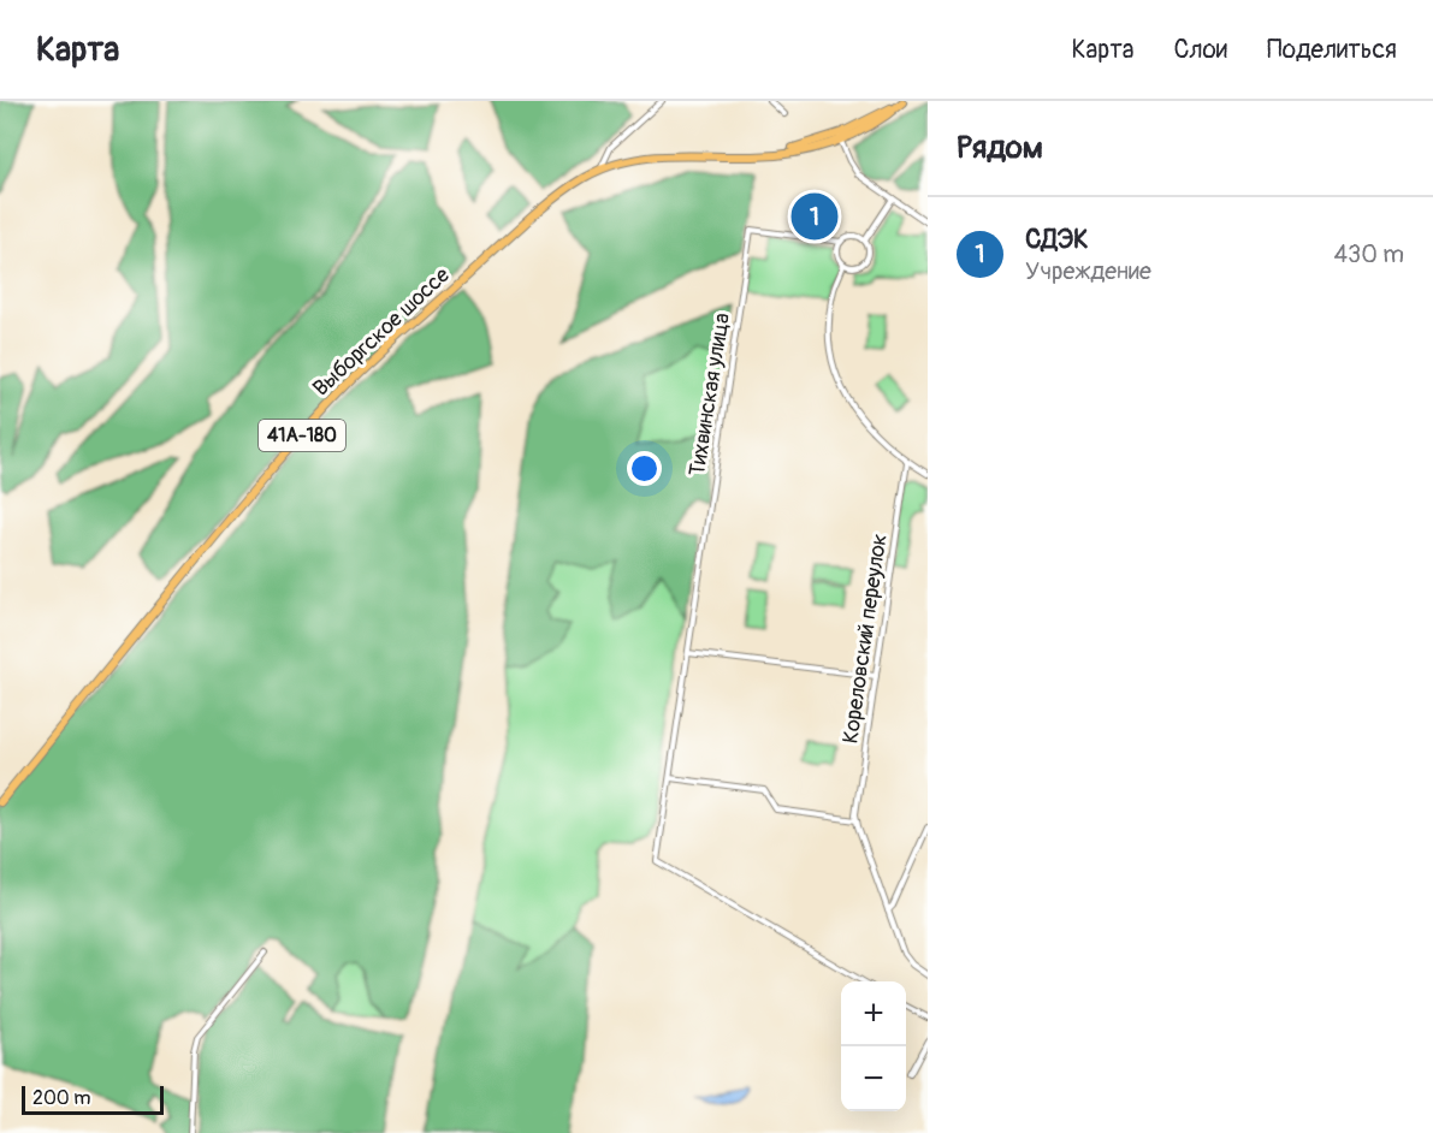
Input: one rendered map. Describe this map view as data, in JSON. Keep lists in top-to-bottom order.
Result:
{
  "streets": {
    "main road": ["Выборгское шоссе", "41А-180"],
    "street": ["Тихвинская улица", "Кореловский переулок"]
  },
  "scale_bar": "200 m",
  "page": {
    "header": "Карта",
    "nav": ["Карта", "Слои", "Поделиться"],
    "heading": "Рядом",
    "pins": "1",
    "list": [
      {
        "mark": "1",
        "name": "СДЭК",
        "note": "Учреждение",
        "value": "430 m"
      }
    ],
    "map_buttons": ["+", "−"],
    "scale": "200 m"
  }
}
